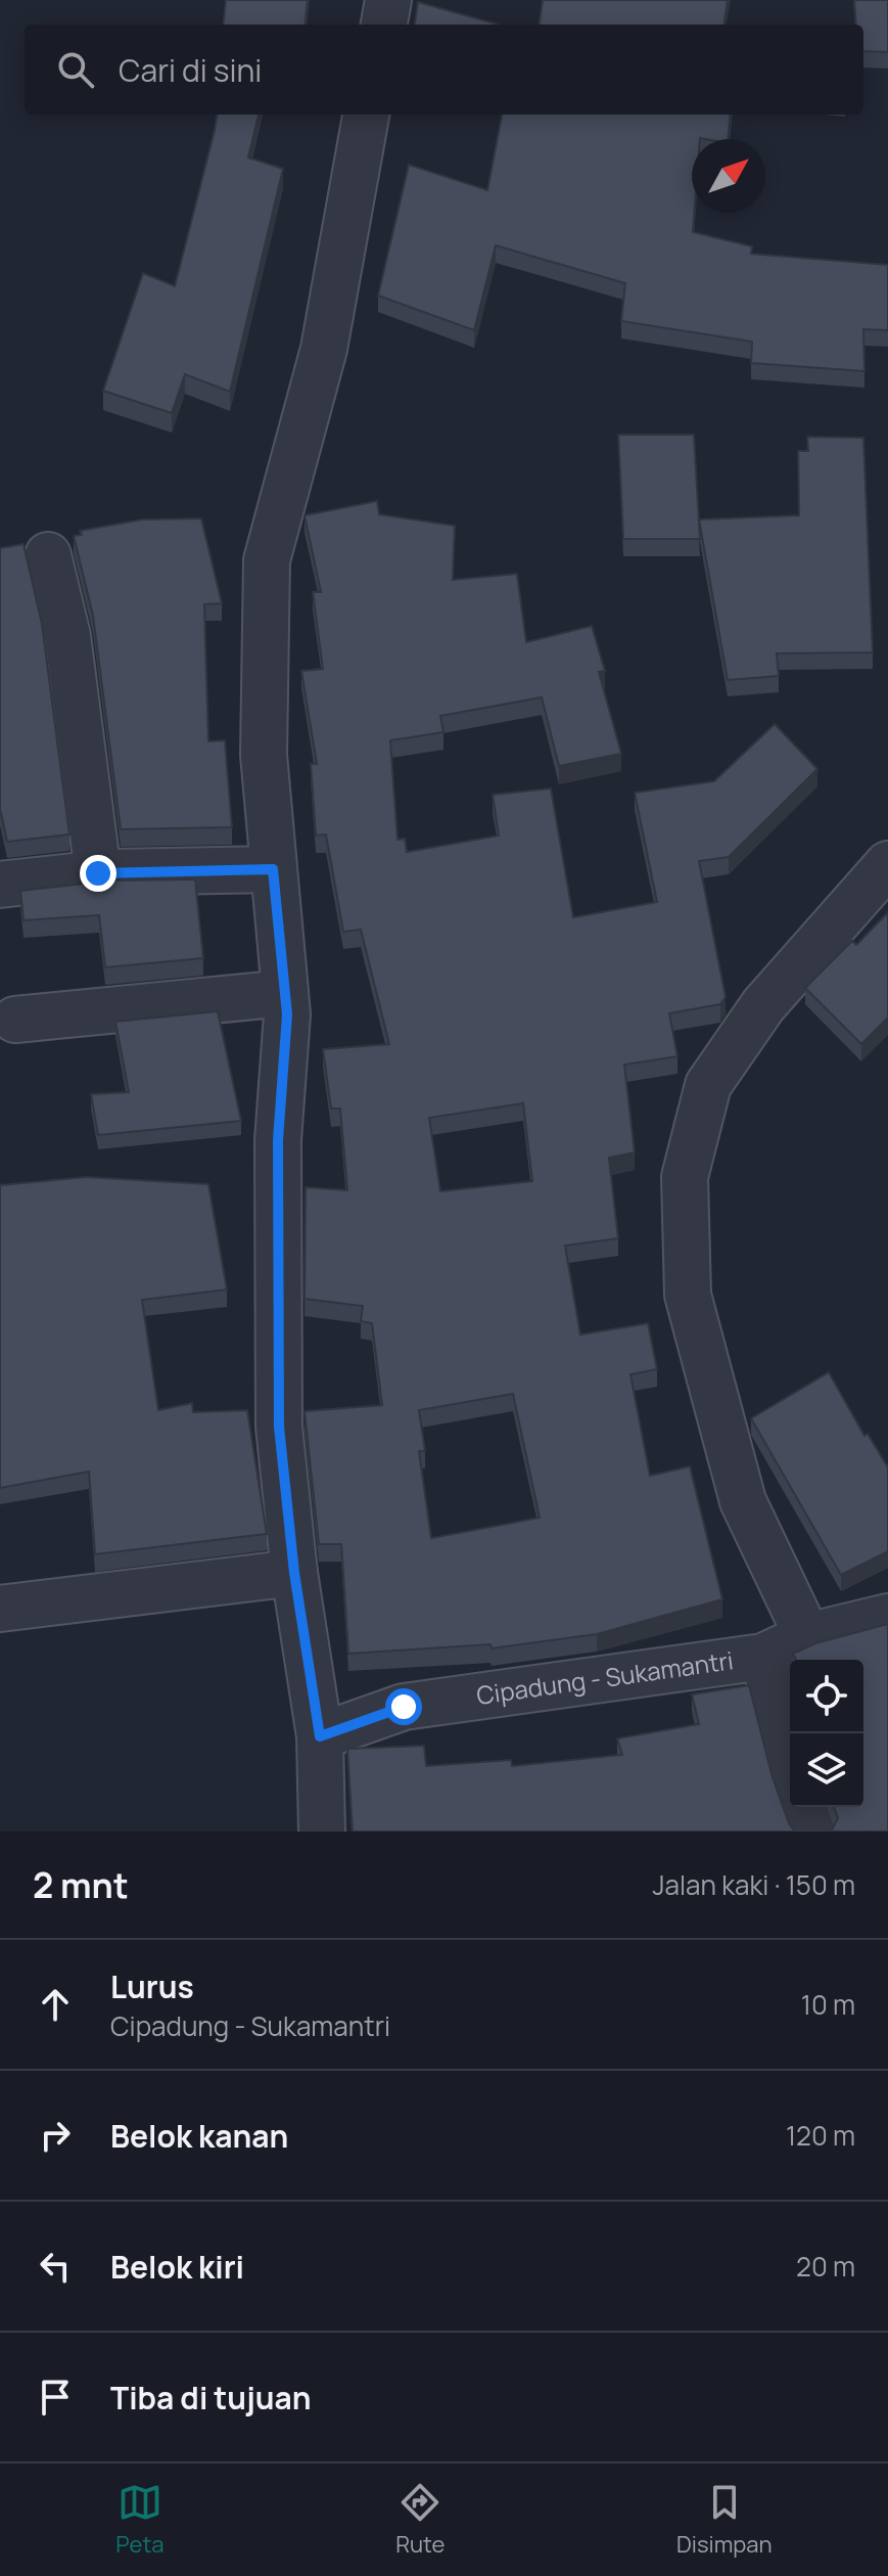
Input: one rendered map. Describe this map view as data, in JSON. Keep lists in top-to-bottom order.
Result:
{
  "streets": {
    "street": ["Cipadung - Sukamantri"]
  },
  "north": "top right",
  "page": {
    "search": "Cari di sini",
    "heading": ["2 mnt", "Jalan kaki · 150 m"],
    "list": [
      ["Lurus", "Cipadung - Sukamantri", "10 m"],
      ["Belok kanan", "120 m"],
      ["Belok kiri", "20 m"],
      "Tiba di tujuan"
    ],
    "nav": ["Peta", "Rute", "Disimpan"]
  }
}
